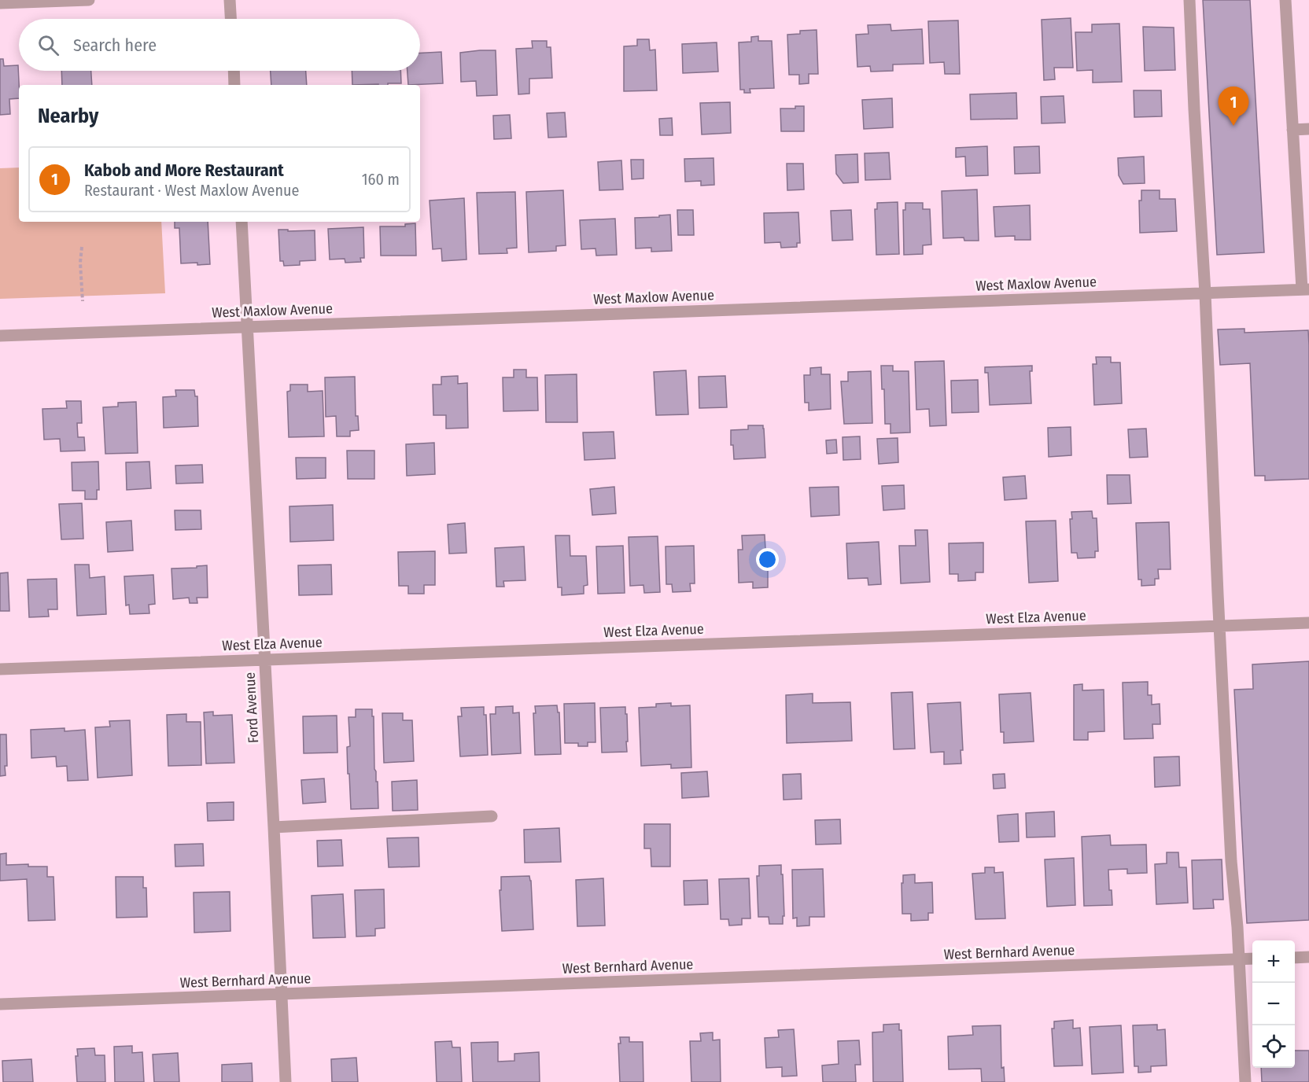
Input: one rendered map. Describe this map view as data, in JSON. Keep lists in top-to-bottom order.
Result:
{
  "streets": {
    "street": [
      "West Maxlow Avenue",
      "West Elza Avenue",
      "Ford Avenue",
      "West Bernhard Avenue"
    ]
  },
  "crossings": [
    ["West Maxlow Avenue", "Ford Avenue"],
    ["West Elza Avenue", "Ford Avenue"],
    ["Ford Avenue", "West Bernhard Avenue"]
  ],
  "page": {
    "search": "Search here",
    "heading": "Nearby",
    "pins": "1",
    "list": [
      {
        "mark": "1",
        "name": "Kabob and More Restaurant",
        "note": "Restaurant · West Maxlow Avenue",
        "value": "160 m"
      }
    ],
    "map_buttons": ["+", "−"]
  }
}
